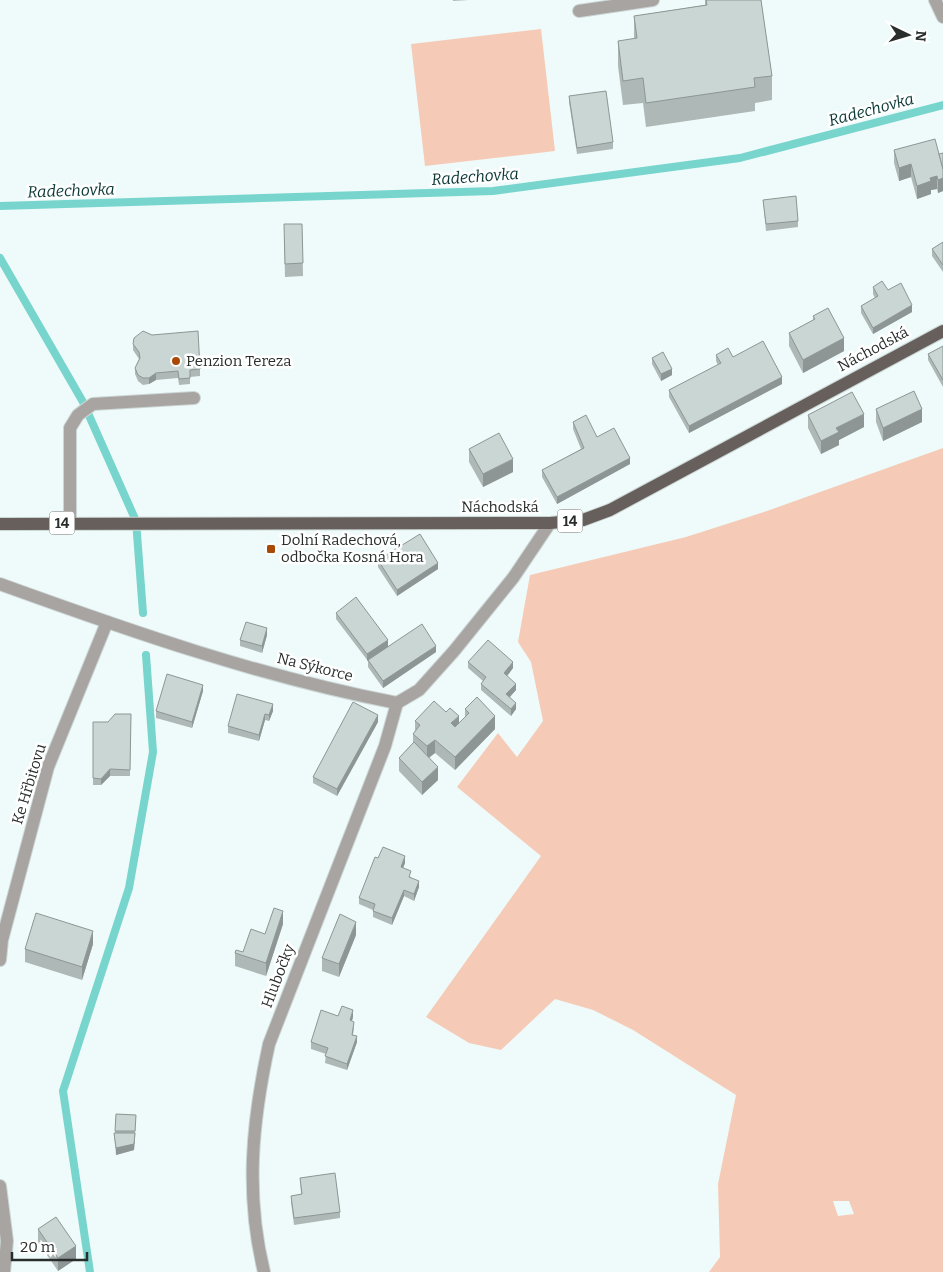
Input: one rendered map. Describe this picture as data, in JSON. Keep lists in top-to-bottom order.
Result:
{
  "streets": {
    "main road": ["Náchodská", "14"],
    "street": ["Na Sýkorce", "Ke Hřbitovu", "Hlubočky"]
  },
  "crossings": [
    ["Na Sýkorce", "Ke Hřbitovu"],
    ["Na Sýkorce", "Hlubočky"]
  ],
  "water": ["Radechovka"],
  "places": {
    "other": ["Penzion Tereza"],
    "transit": ["Dolní Radechová, odbočka Kosná Hora"]
  },
  "scale_bar": "20 m",
  "north": "right"
}
